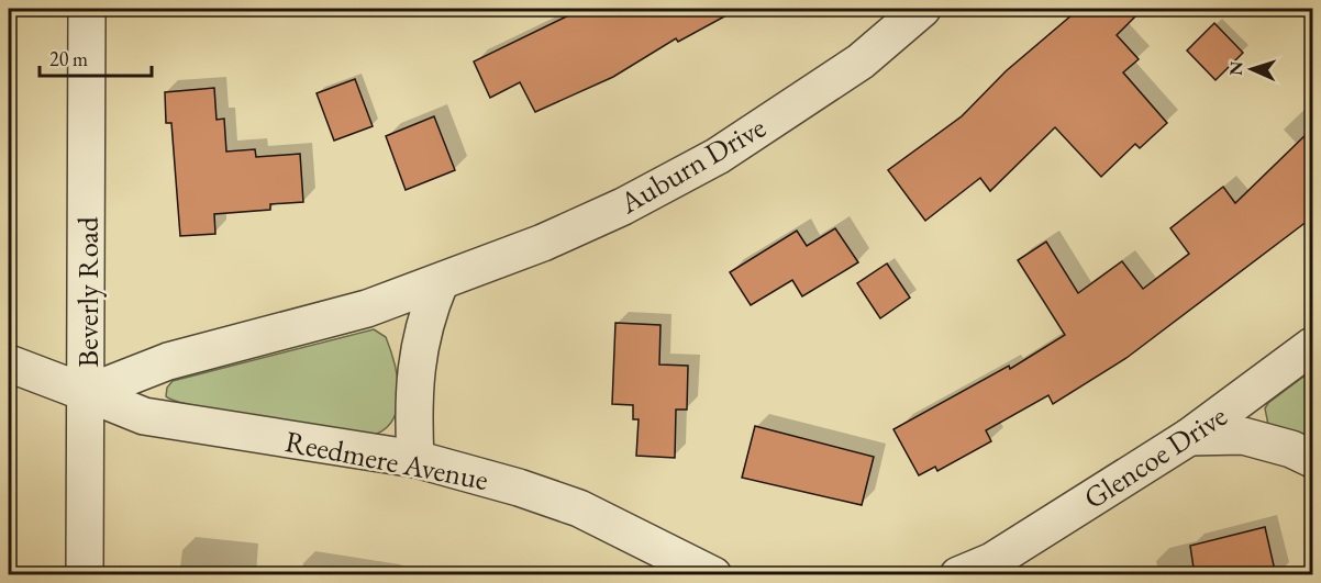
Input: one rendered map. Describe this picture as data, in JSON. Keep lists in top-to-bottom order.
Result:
{
  "streets": {
    "street": [
      "Auburn Drive",
      "Beverly Road",
      "Glencoe Drive",
      "Reedmere Avenue"
    ]
  },
  "crossings": [
    ["Auburn Drive", "Beverly Road"],
    ["Auburn Drive", "Reedmere Avenue"],
    ["Beverly Road", "Reedmere Avenue"]
  ],
  "scale_bar": "20 m",
  "north": "left"
}
